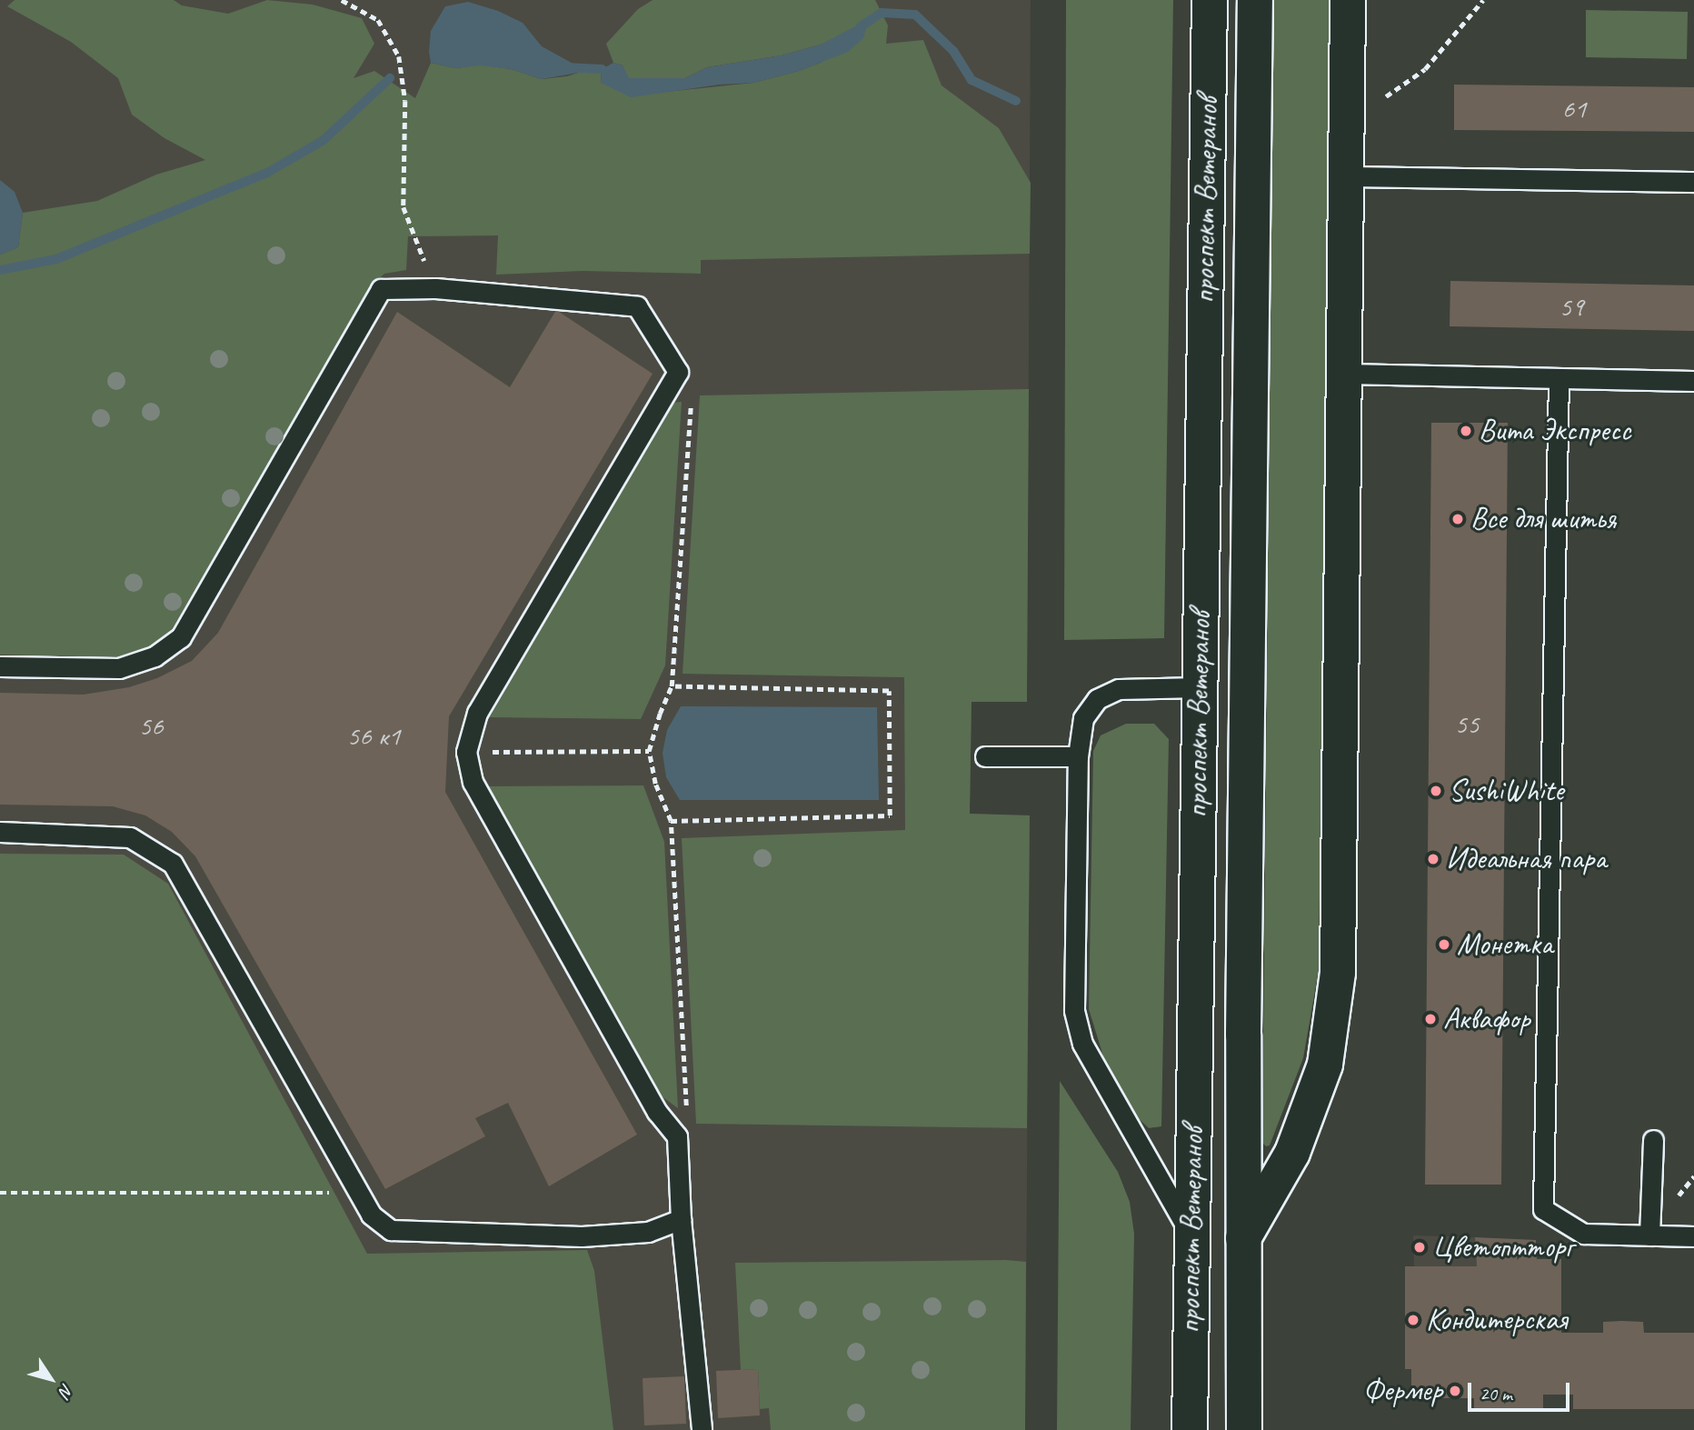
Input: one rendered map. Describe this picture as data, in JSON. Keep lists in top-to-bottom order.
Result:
{
  "streets": {
    "main road": ["проспект Ветеранов"]
  },
  "places": [
    "Вита Экспресс",
    "Все для шитья",
    "SushiWhite",
    "Идеальная пара",
    "Монетка",
    "Аквафор",
    "Цветоптторг",
    "Кондитерская",
    "Фермер"
  ],
  "house_numbers": [
    "61",
    "59",
    "55",
    "56",
    "56 к1"
  ],
  "scale_bar": "20 m",
  "north": "bottom right"
}
